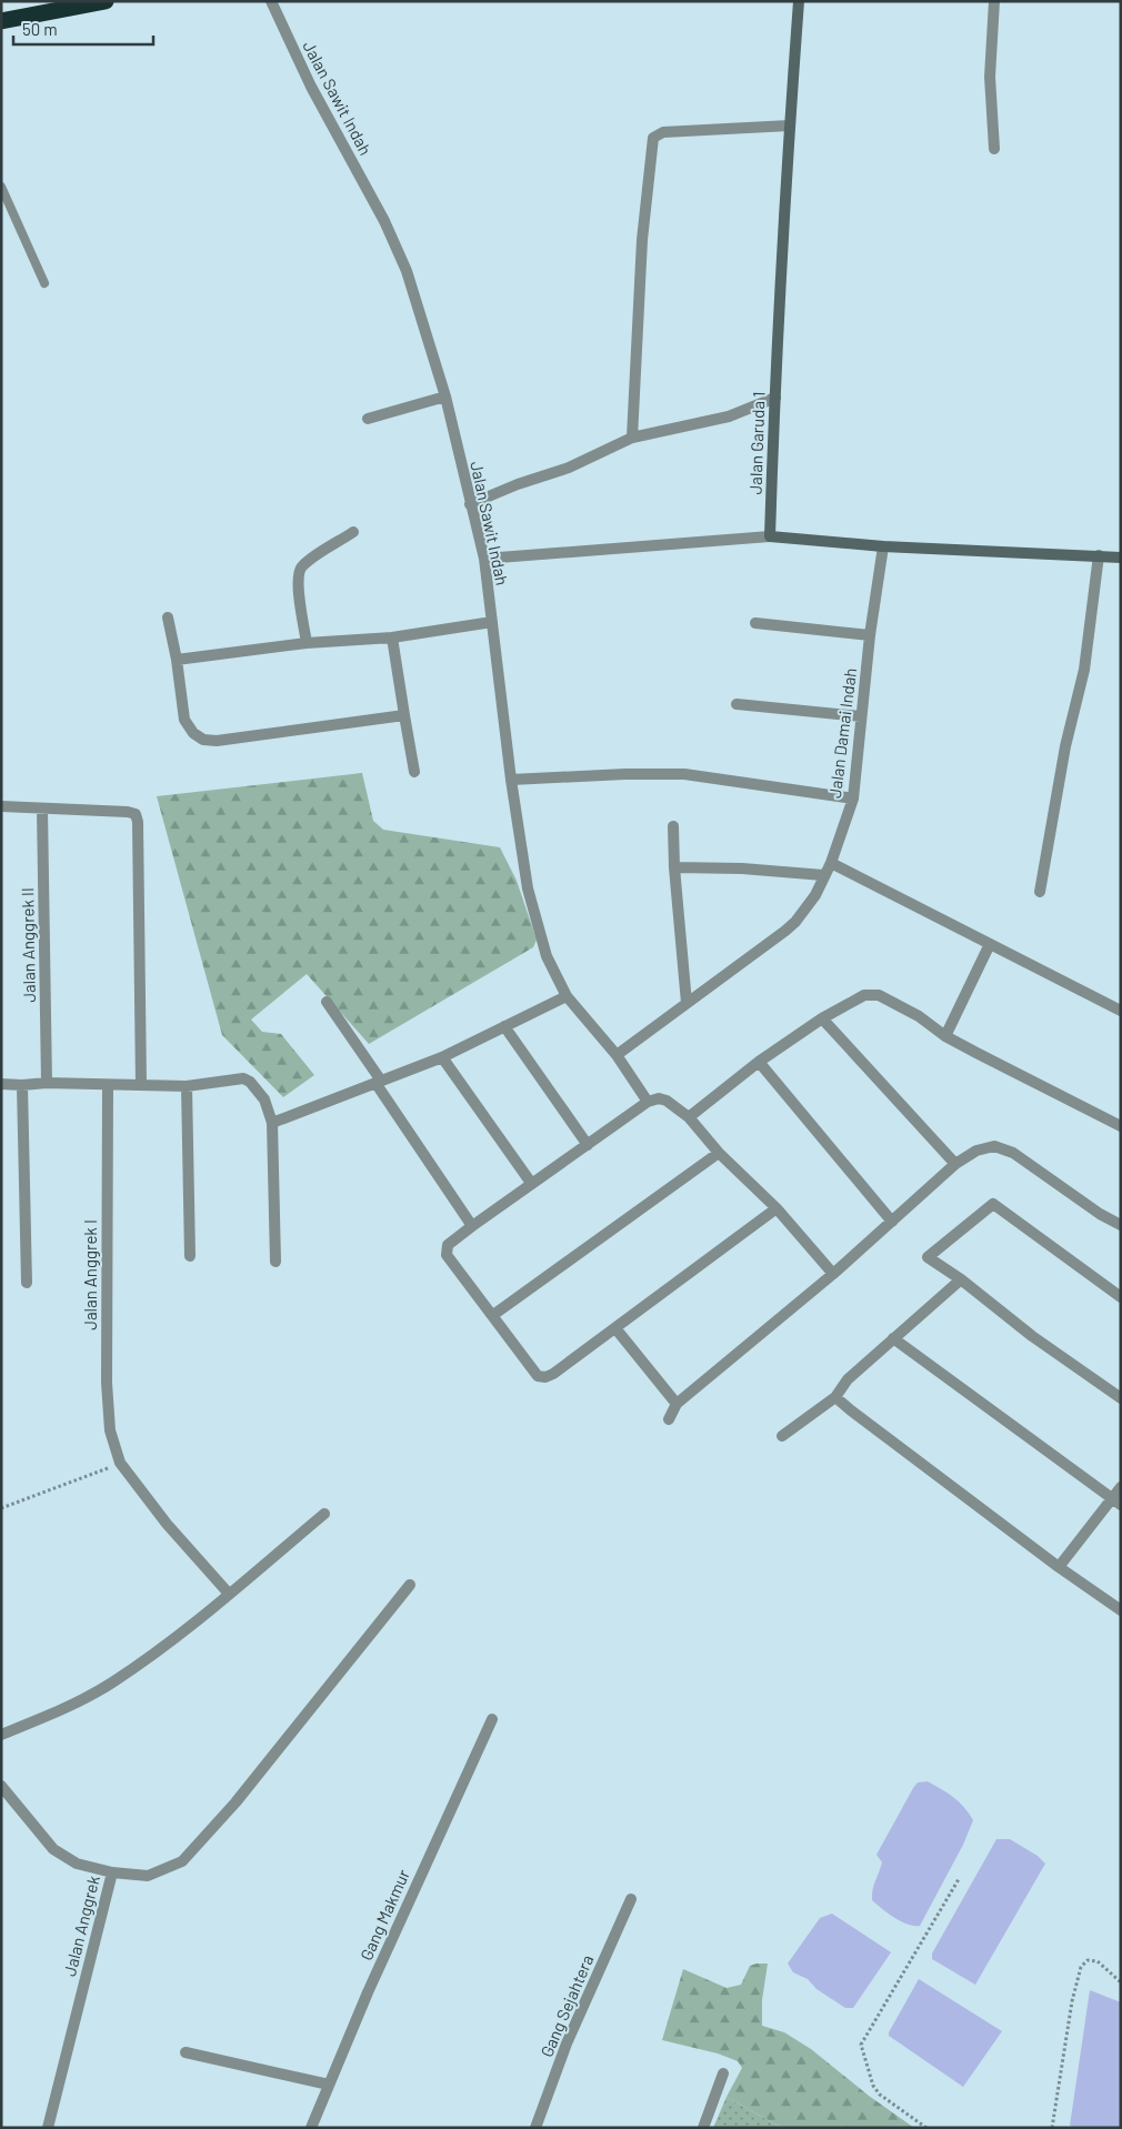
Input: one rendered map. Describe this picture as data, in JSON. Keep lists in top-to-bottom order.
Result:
{
  "streets": {
    "street": [
      "Jalan Sawit Indah",
      "Jalan Garuda 1",
      "Jalan Damai Indah",
      "Jalan Anggrek II",
      "Jalan Anggrek I",
      "Gang Makmur",
      "Jalan Anggrek",
      "Gang Sejahtera"
    ]
  },
  "crossings": [
    ["Jalan Sawit Indah", "Jalan Damai Indah"]
  ],
  "scale_bar": "50 m"
}
